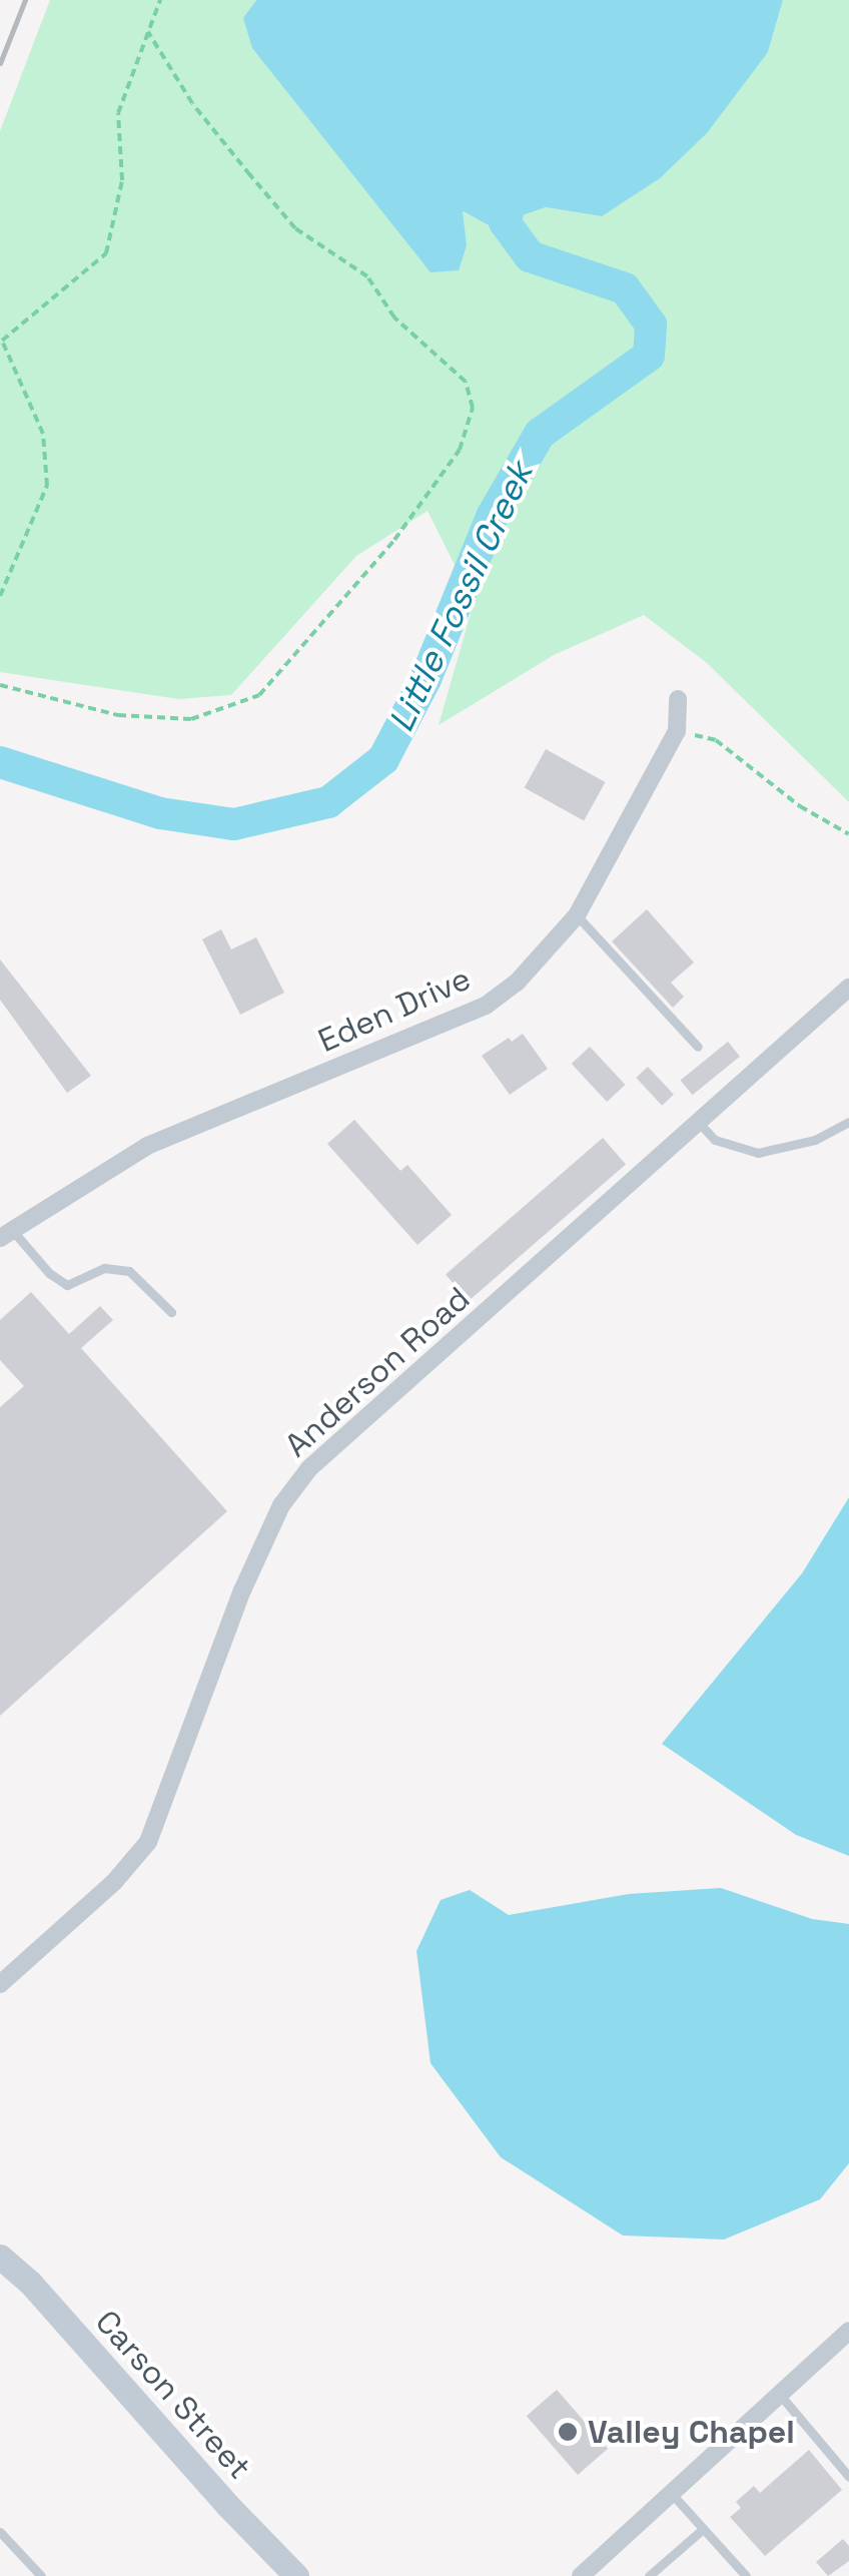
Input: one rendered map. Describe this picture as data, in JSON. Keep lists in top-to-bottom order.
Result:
{
  "streets": {
    "street": ["Eden Drive", "Anderson Road", "Carson Street"]
  },
  "water": ["Little Fossil Creek"],
  "places": ["Valley Chapel"]
}
